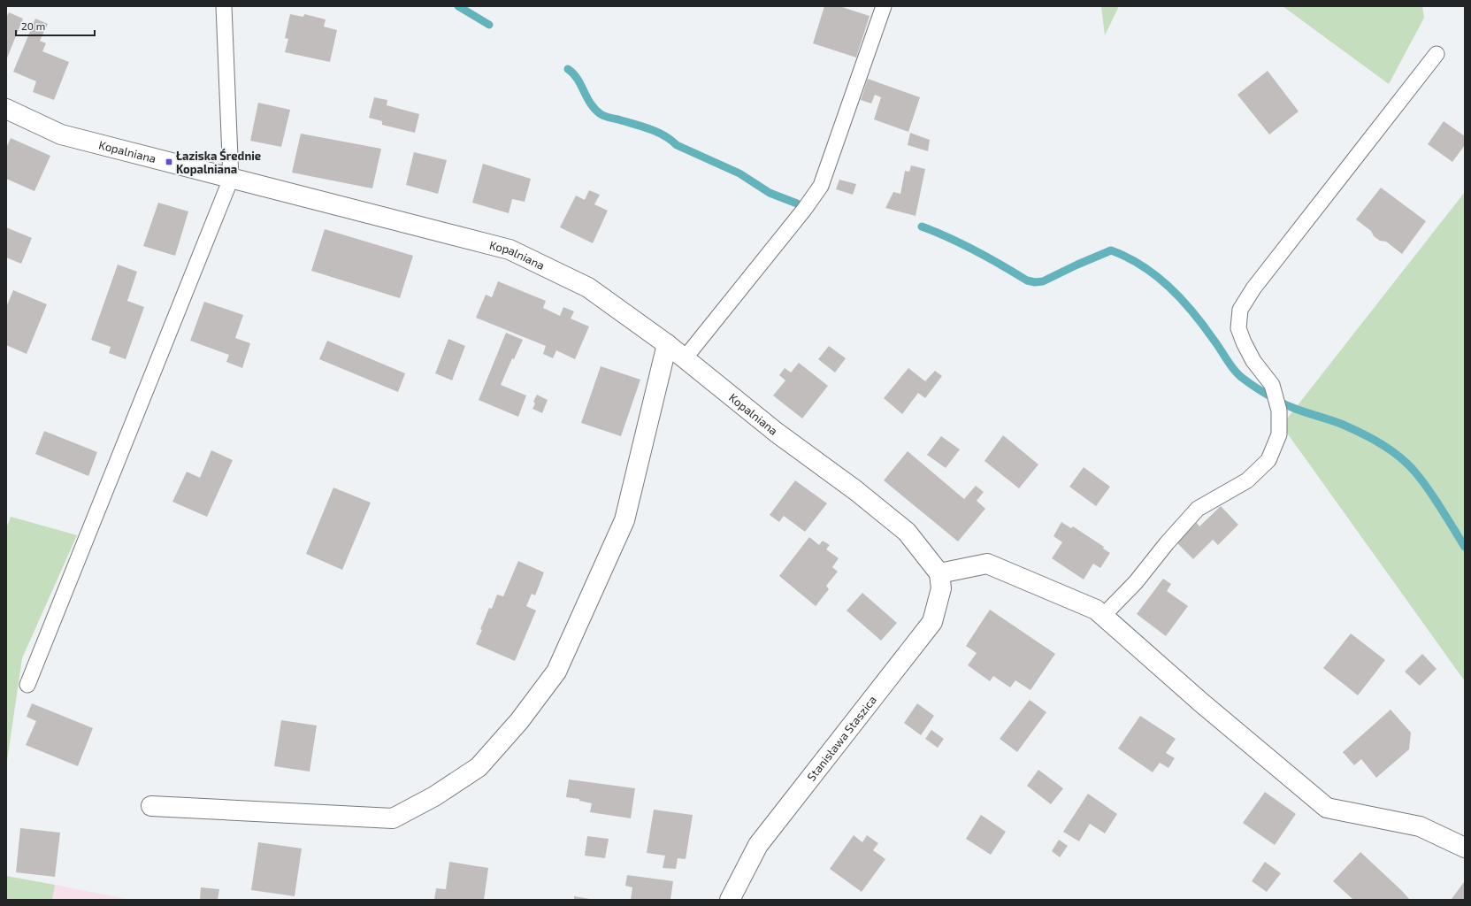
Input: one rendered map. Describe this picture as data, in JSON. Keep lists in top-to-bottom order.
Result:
{
  "streets": {
    "street": ["Kopalniana", "Stanisława Staszica"]
  },
  "crossings": [
    ["Kopalniana", "Stanisława Staszica"]
  ],
  "places": {
    "transit": ["Łaziska Średnie Kopalniana"]
  },
  "scale_bar": "20 m"
}
